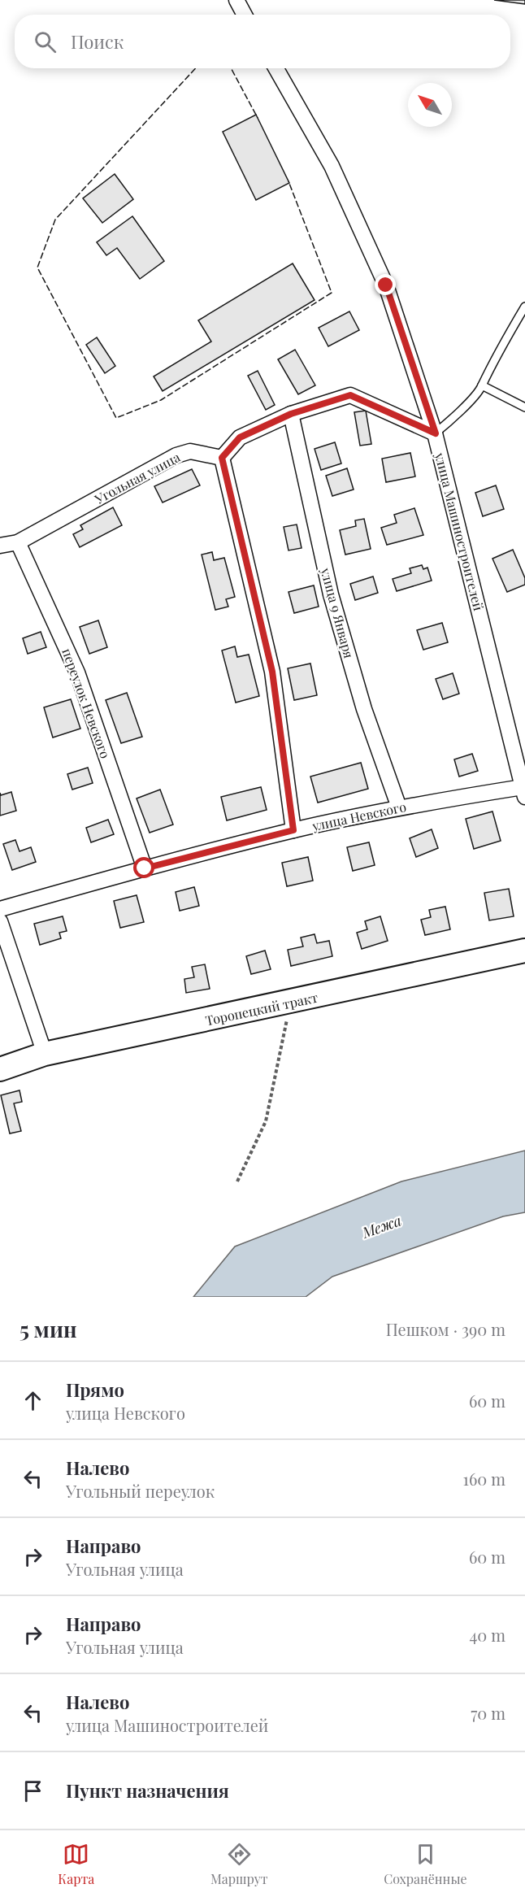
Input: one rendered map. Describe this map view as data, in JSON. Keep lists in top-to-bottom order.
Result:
{
  "streets": {
    "main road": ["Торопецкий тракт"],
    "street": [
      "Угольная улица",
      "улица Машиностроителей",
      "улица 9 Января",
      "переулок Невского",
      "улица Невского"
    ]
  },
  "crossings": [
    ["Угольная улица", "переулок Невского"],
    ["улица Машиностроителей", "улица Невского"],
    ["улица 9 Января", "улица Невского"],
    ["переулок Невского", "улица Невского"]
  ],
  "water": ["Межа"],
  "north": "top left",
  "page": {
    "search": "Поиск",
    "heading": ["5 мин", "Пешком · 390 m"],
    "list": [
      ["Прямо", "улица Невского", "60 m"],
      ["Налево", "Угольный переулок", "160 m"],
      ["Направо", "Угольная улица", "60 m"],
      ["Направо", "Угольная улица", "40 m"],
      ["Налево", "улица Машиностроителей", "70 m"],
      "Пункт назначения"
    ],
    "nav": ["Карта", "Маршрут", "Сохранённые"]
  }
}
